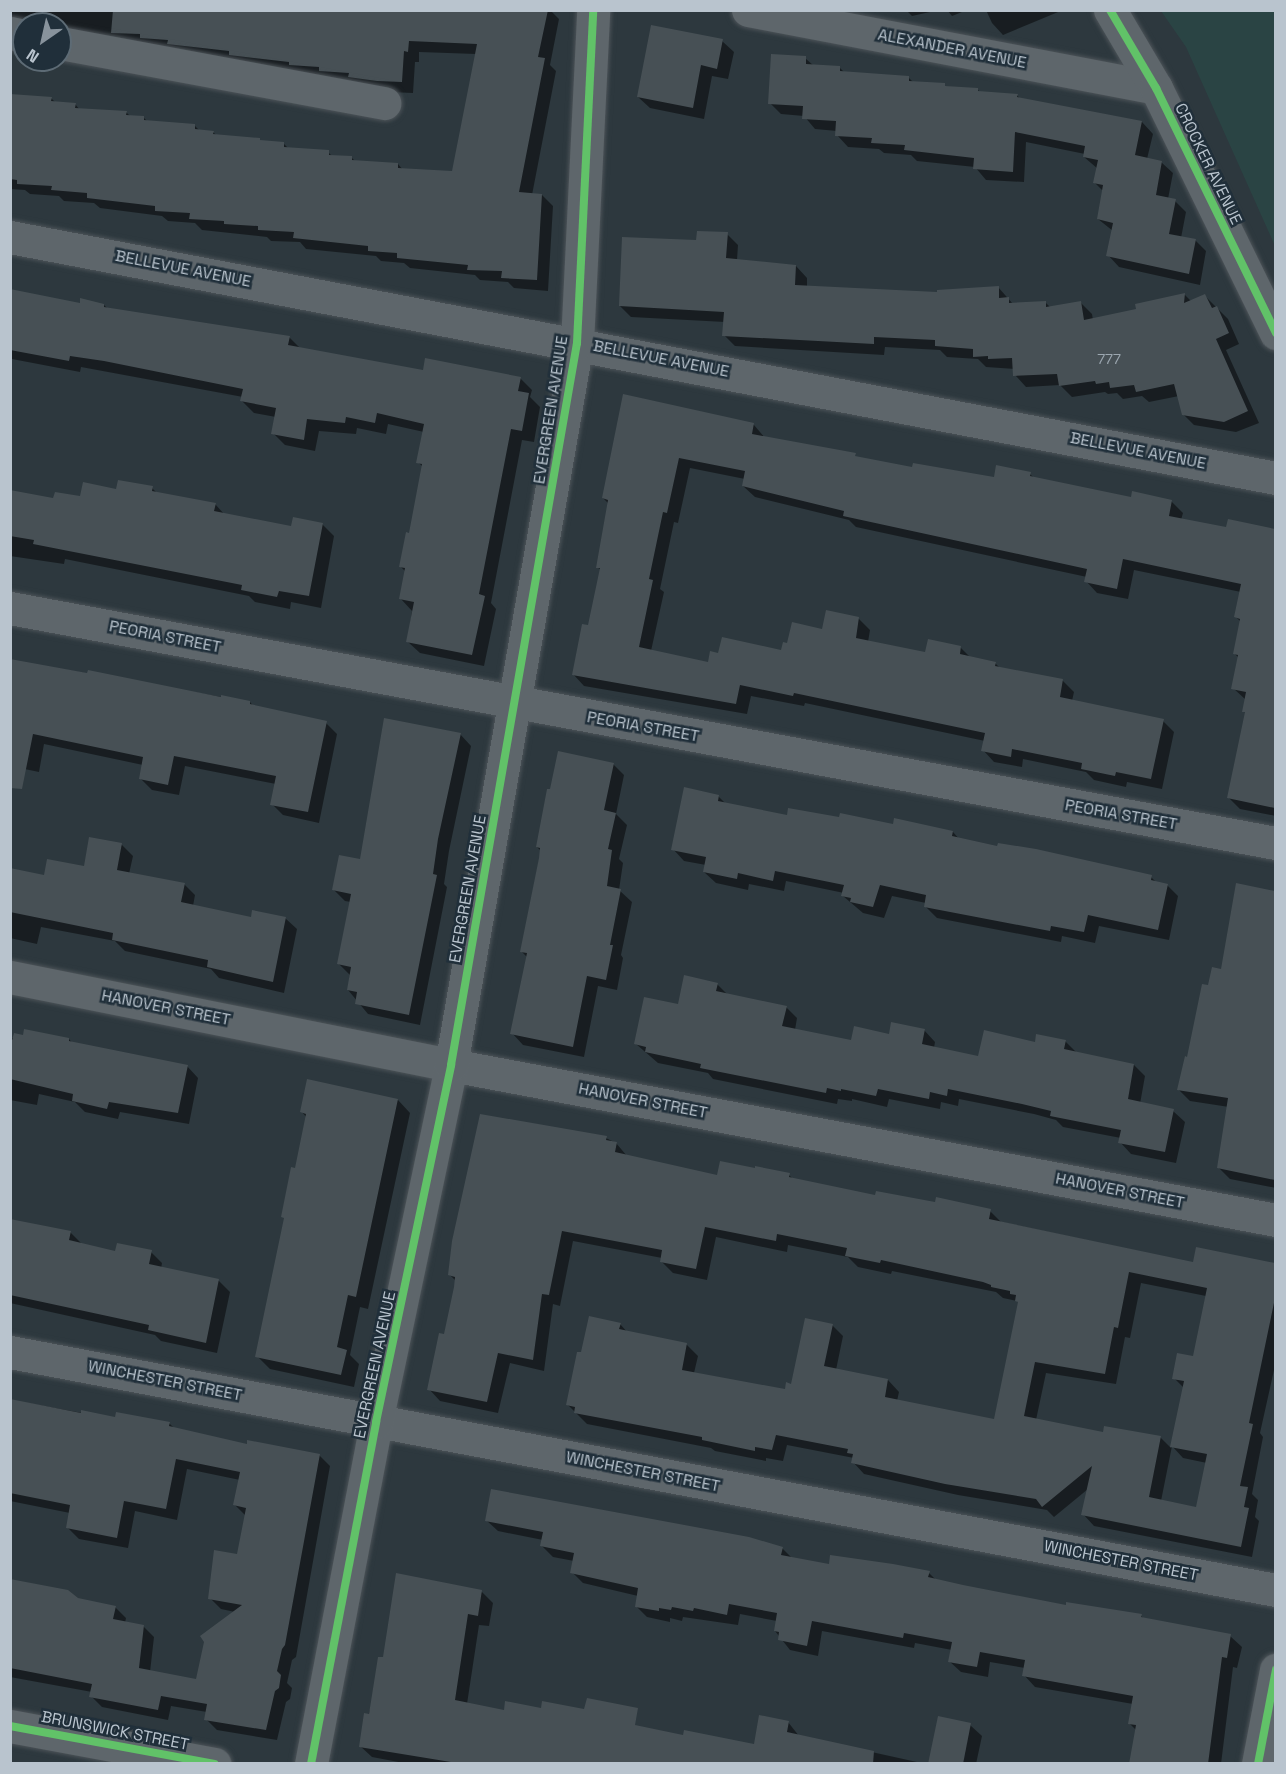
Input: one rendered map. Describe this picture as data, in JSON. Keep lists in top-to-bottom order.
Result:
{
  "streets": {
    "street": [
      "ALEXANDER AVENUE",
      "CROCKER AVENUE",
      "BELLEVUE AVENUE",
      "EVERGREEN AVENUE",
      "PEORIA STREET",
      "HANOVER STREET",
      "WINCHESTER STREET",
      "BRUNSWICK STREET"
    ]
  },
  "crossings": [
    ["ALEXANDER AVENUE", "CROCKER AVENUE"],
    ["BELLEVUE AVENUE", "EVERGREEN AVENUE"],
    ["EVERGREEN AVENUE", "PEORIA STREET"],
    ["EVERGREEN AVENUE", "HANOVER STREET"],
    ["EVERGREEN AVENUE", "WINCHESTER STREET"]
  ],
  "house_numbers": ["777"],
  "north": "bottom left"
}
